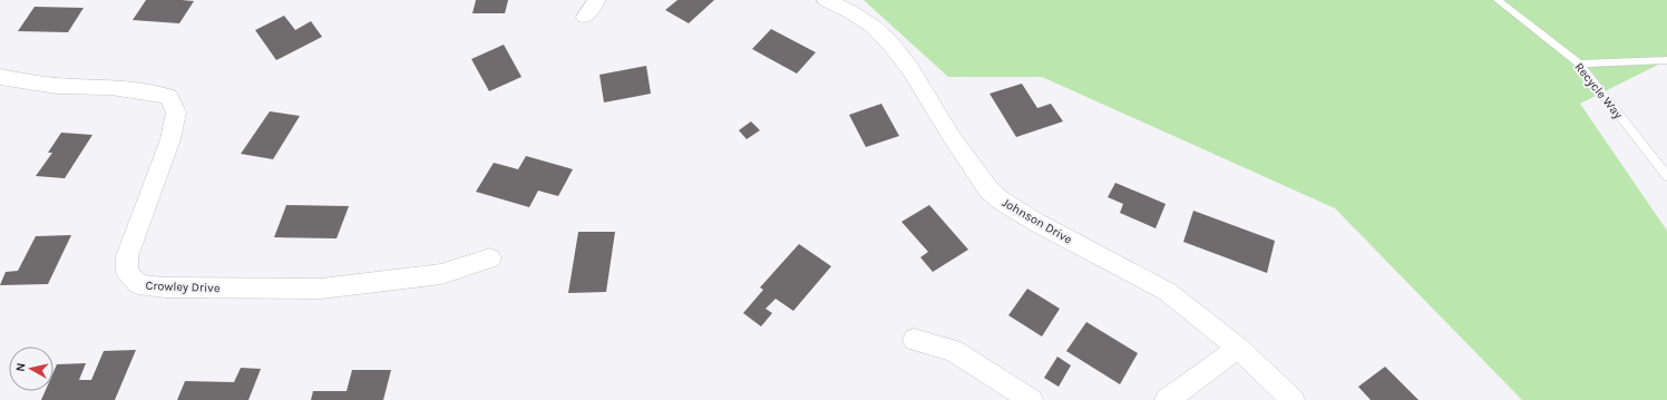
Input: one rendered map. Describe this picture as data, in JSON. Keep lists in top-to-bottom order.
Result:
{
  "streets": {
    "street": ["Johnson Drive", "Crowley Drive"],
    "lane": ["Recycle Way"]
  },
  "north": "left"
}
